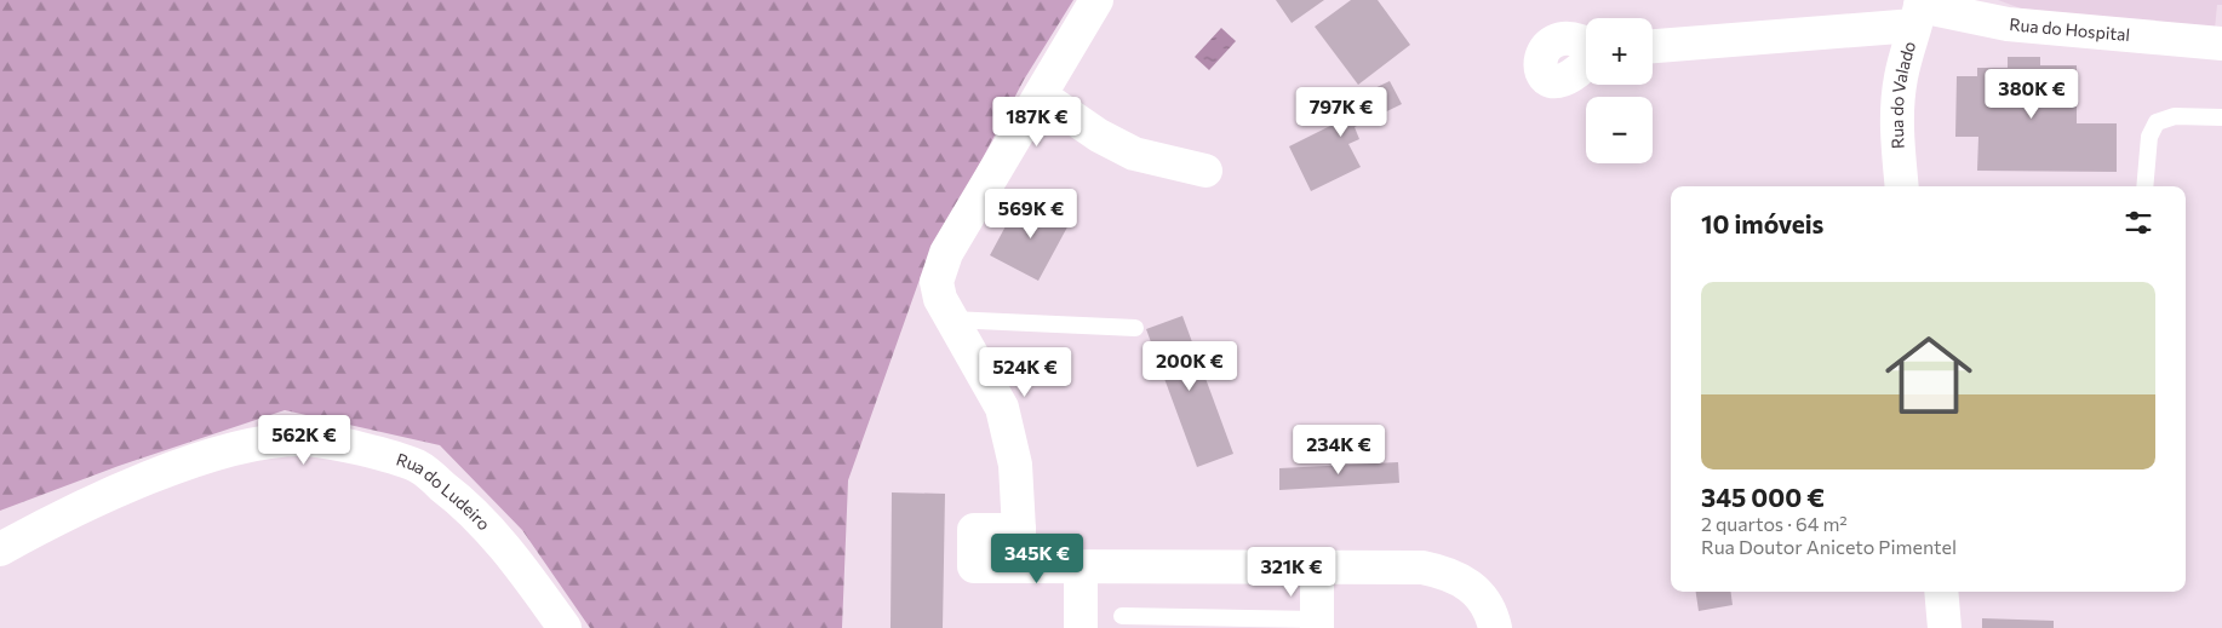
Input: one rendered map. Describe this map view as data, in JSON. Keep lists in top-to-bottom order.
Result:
{
  "streets": {
    "street": ["Rua do Hospital", "Rua do Valado", "Rua do Ludeiro"]
  },
  "crossings": [
    ["Rua do Hospital", "Rua do Valado"]
  ],
  "page": {
    "map_buttons": ["+", "−"],
    "price": [
      "380K €",
      "797K €",
      "187K €",
      "569K €",
      "200K €",
      "524K €",
      "562K €",
      "234K €",
      "345K €",
      "321K €"
    ],
    "heading": "10 imóveis",
    "list": [
      {
        "name": "345 000 €",
        "note": "2 quartos · 64 m² · Rua Doutor Aniceto Pimentel"
      }
    ]
  }
}
